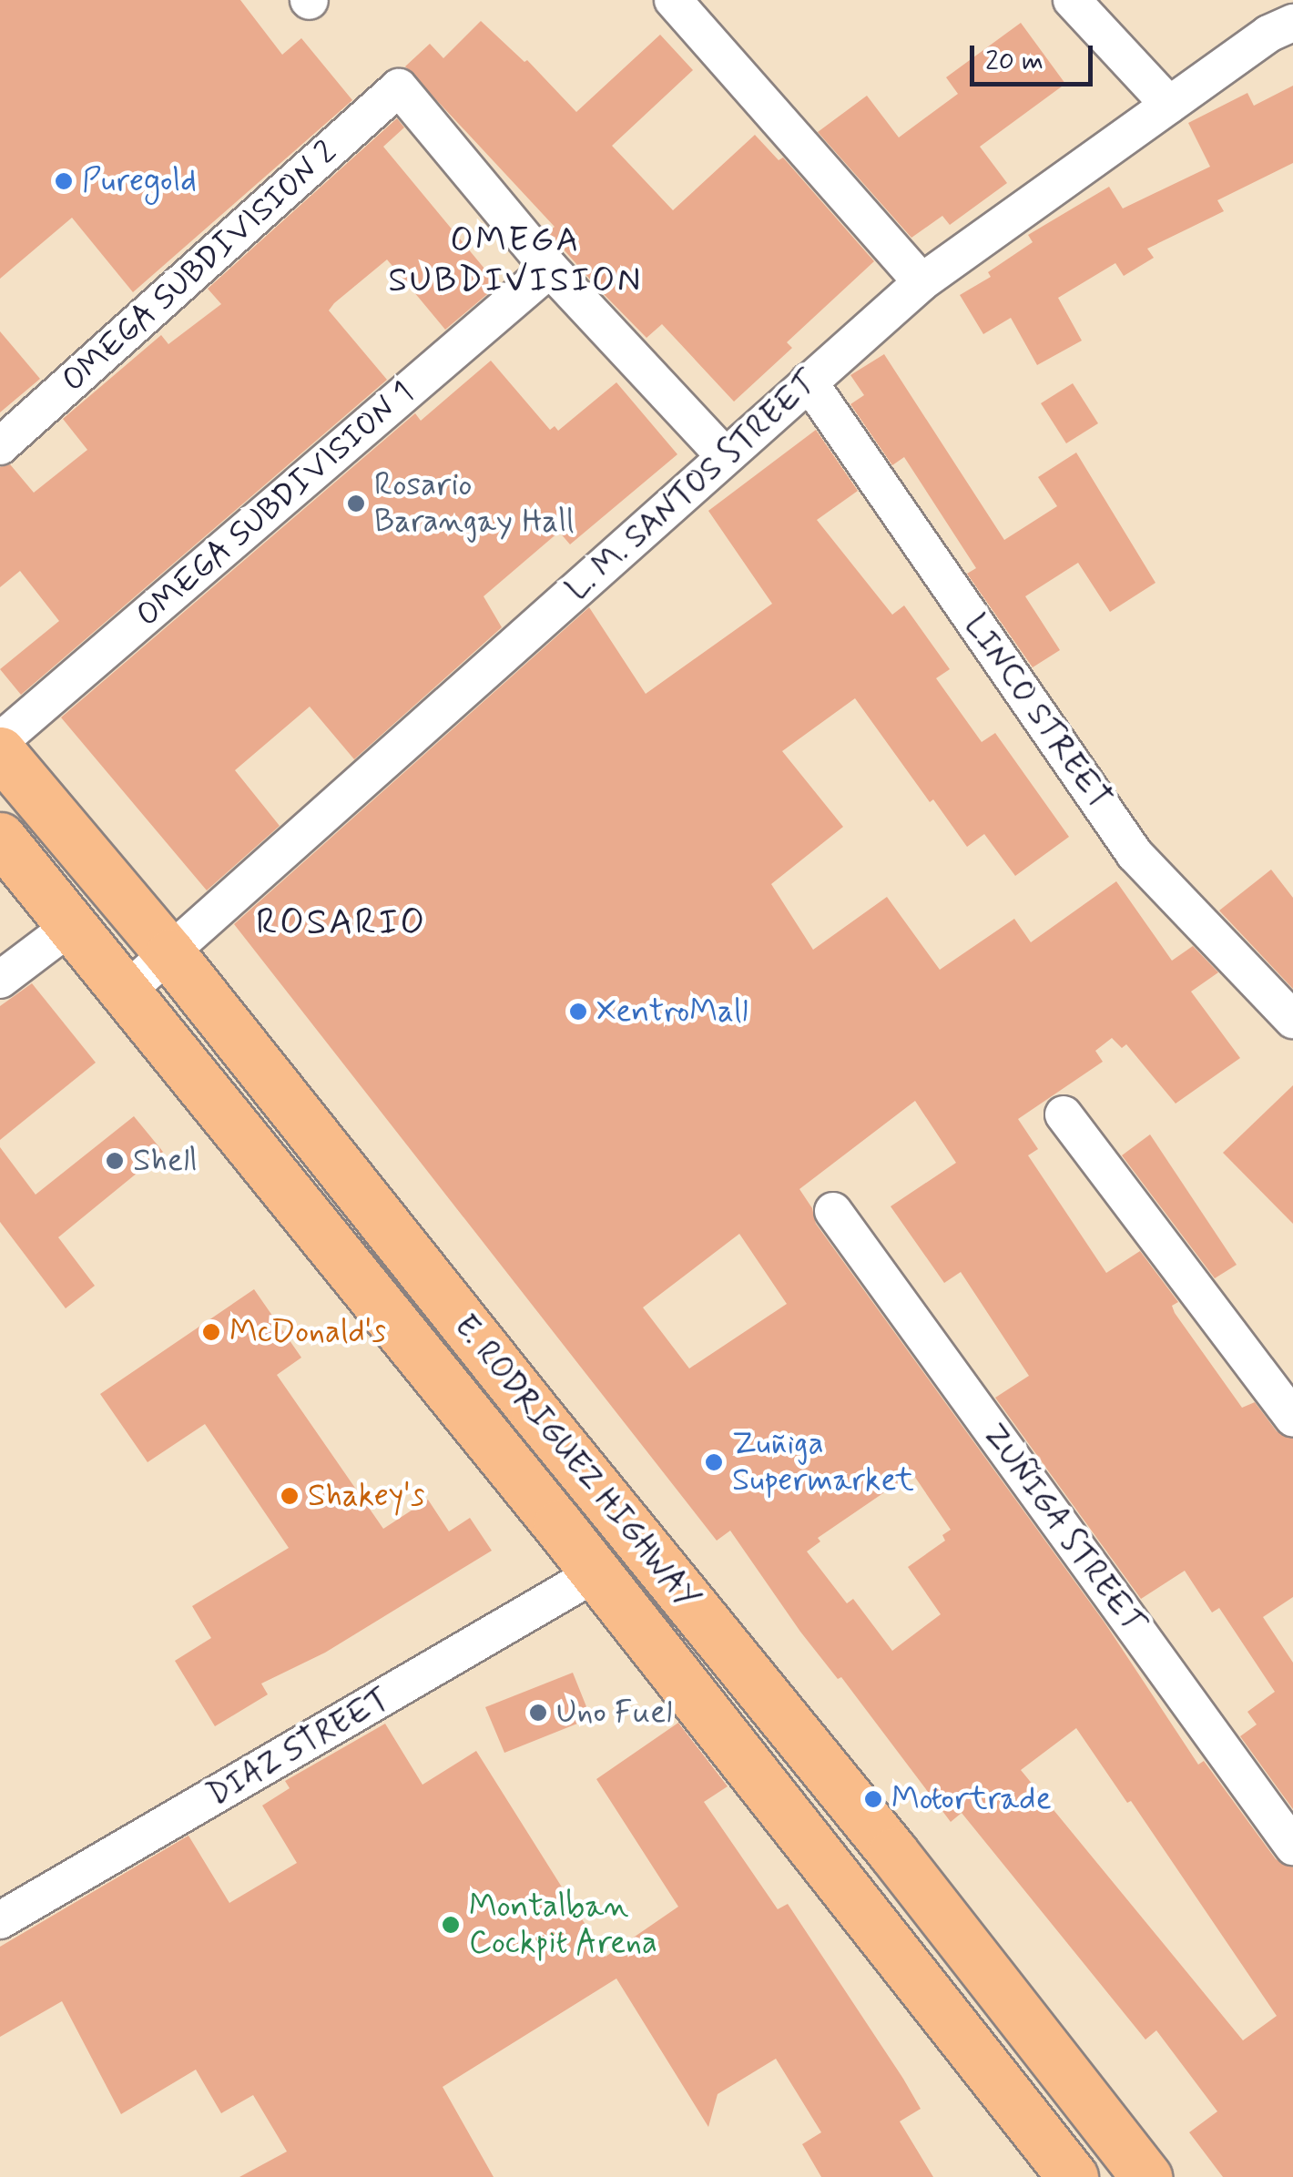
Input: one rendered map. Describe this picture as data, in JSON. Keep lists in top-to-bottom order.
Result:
{
  "streets": {
    "main road": ["E. RODRIGUEZ HIGHWAY"],
    "street": [
      "OMEGA SUBDIVISION 2",
      "L. M. SANTOS STREET",
      "OMEGA SUBDIVISION 1",
      "LINCO STREET",
      "ZUÑIGA STREET",
      "DIAZ STREET"
    ]
  },
  "crossings": [
    ["OMEGA SUBDIVISION 2", "OMEGA SUBDIVISION 1"],
    ["L. M. SANTOS STREET", "LINCO STREET"],
    ["L. M. SANTOS STREET", "E. RODRIGUEZ HIGHWAY"],
    ["E. RODRIGUEZ HIGHWAY", "DIAZ STREET"]
  ],
  "districts": ["OMEGA SUBDIVISION", "ROSARIO"],
  "places": [
    "Puregold",
    "Rosario Barangay Hall",
    "XentroMall",
    "Shell",
    "McDonald's",
    "Zuñiga Supermarket",
    "Shakey's",
    "Uno Fuel",
    "Motortrade",
    "Montalban Cockpit Arena"
  ],
  "scale_bar": "20 m"
}
